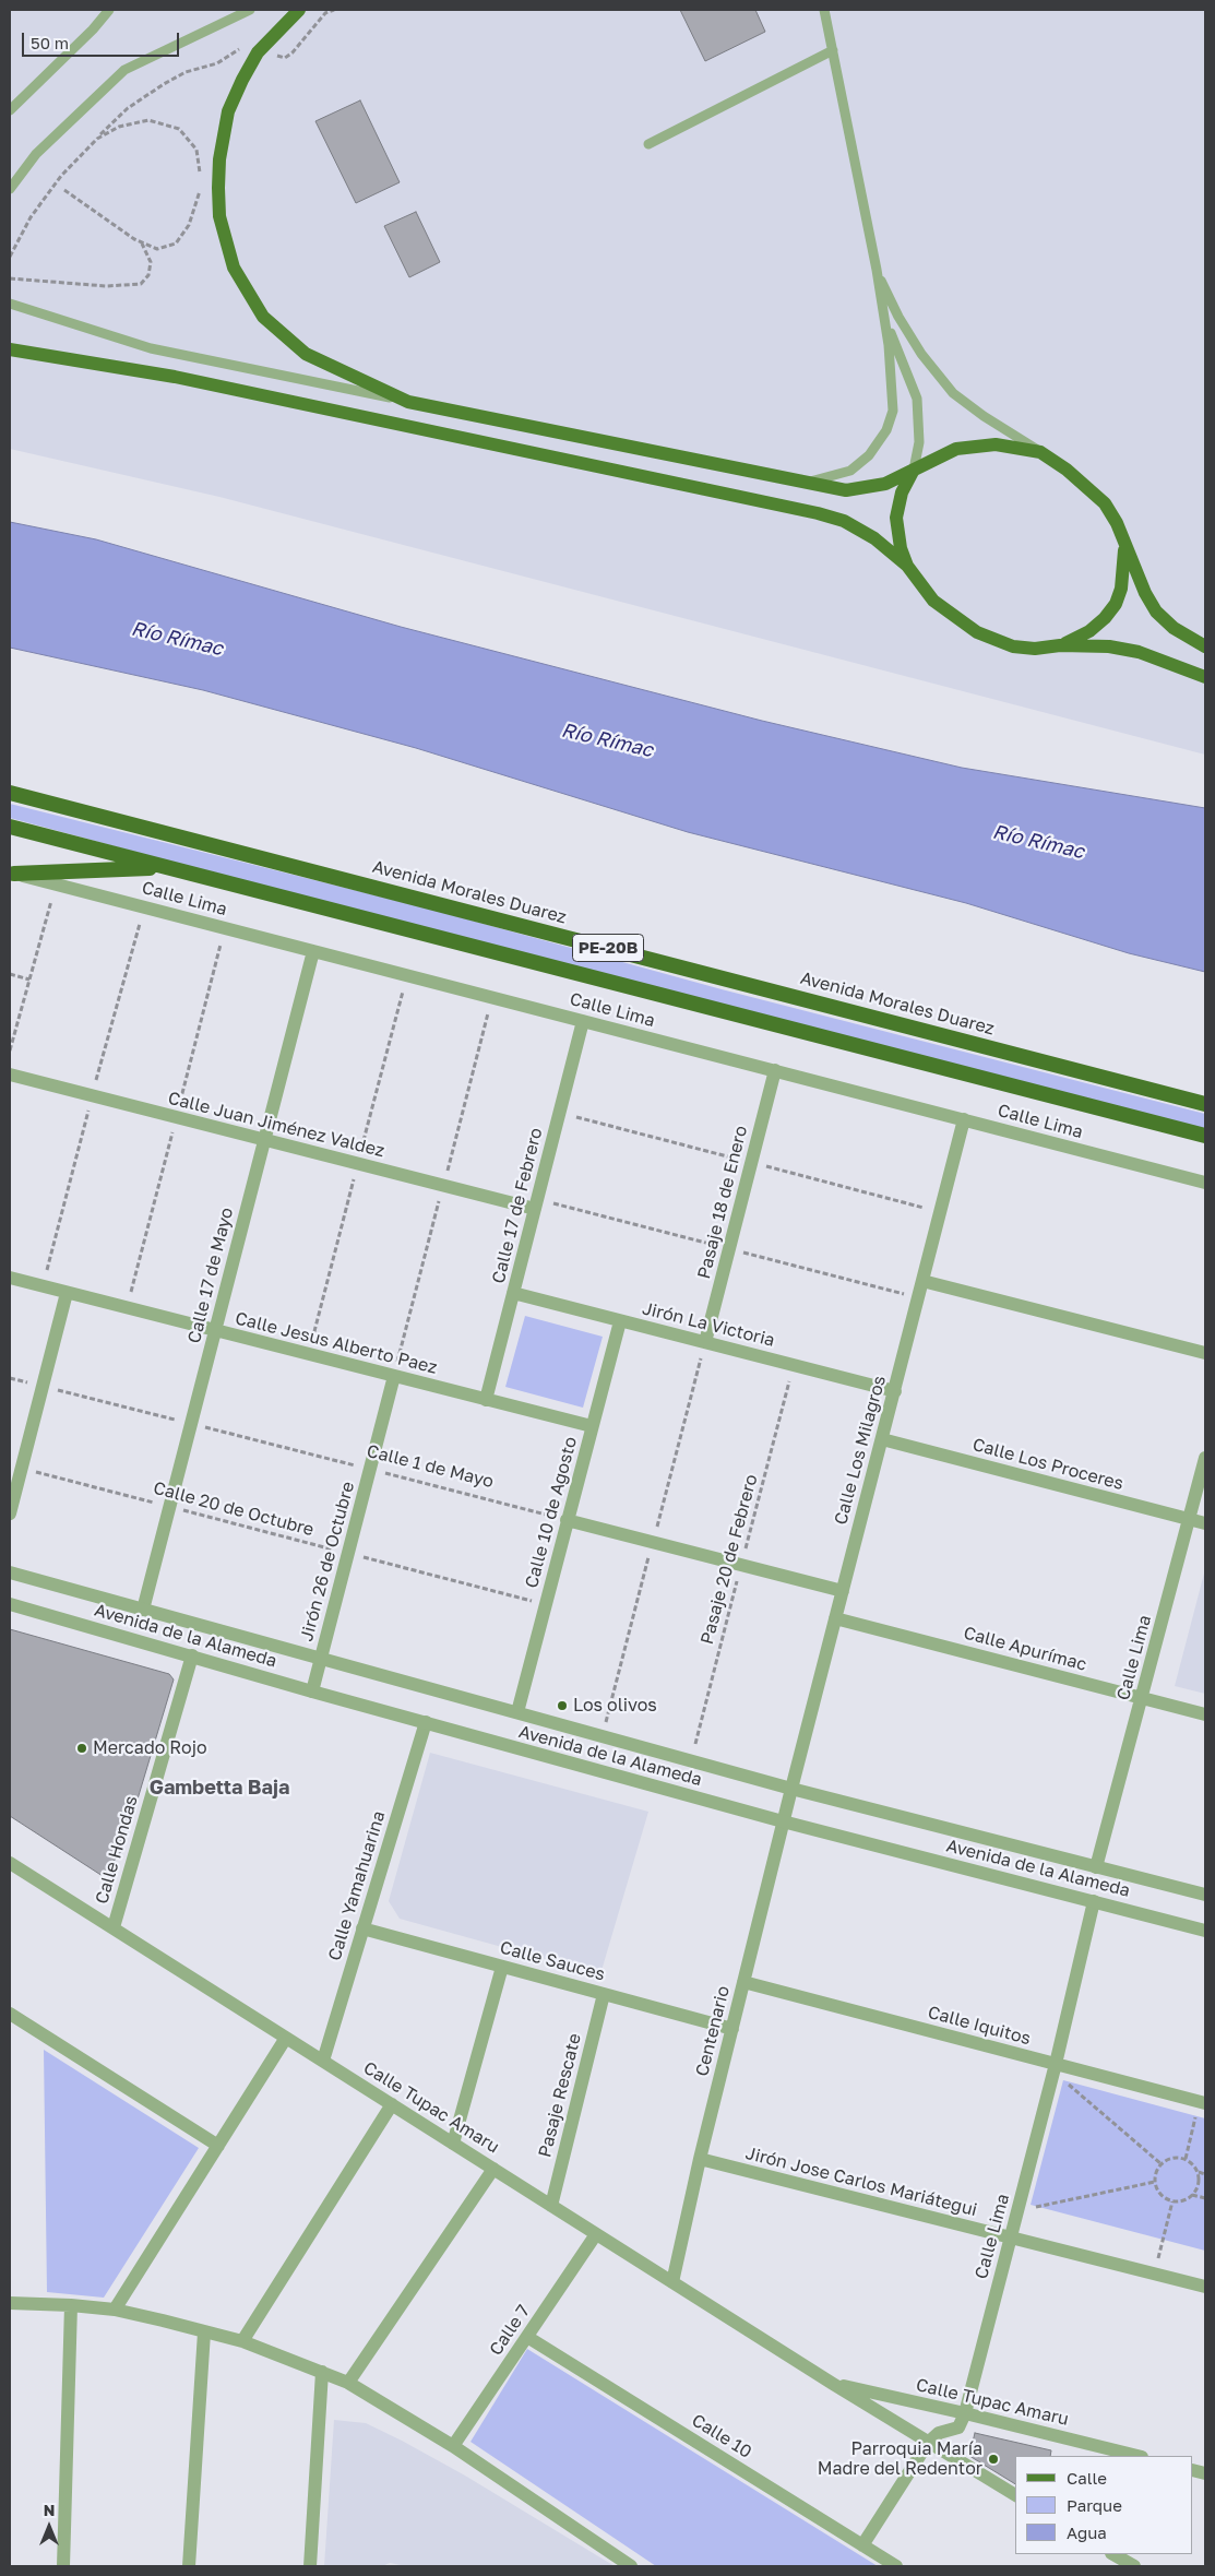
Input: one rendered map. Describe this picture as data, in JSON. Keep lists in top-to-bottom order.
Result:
{
  "streets": {
    "highway": ["Avenida Morales Duarez", "PE-20B"],
    "street": [
      "Calle Lima",
      "Calle Juan Jiménez Valdez",
      "Pasaje 18 de Enero",
      "Calle 17 de Febrero",
      "Calle 17 de Mayo",
      "Jirón La Victoria",
      "Calle Jesus Alberto Paez",
      "Calle Los Milagros",
      "Calle Los Proceres",
      "Calle 10 de Agosto",
      "Jirón 26 de Octubre",
      "Avenida de la Alameda",
      "Calle Apurímac",
      "Calle Hondas",
      "Calle Yamahuarina",
      "Calle Sauces",
      "Calle Iquitos",
      "Centenario",
      "Pasaje Rescate",
      "Calle Tupac Amaru",
      "Jirón Jose Carlos Mariátegui",
      "Calle 7",
      "Calle 10"
    ],
    "path": ["Calle 1 de Mayo", "Calle 20 de Octubre", "Pasaje 20 de Febrero"]
  },
  "crossings": [
    ["Calle Lima", "Pasaje 18 de Enero"],
    ["Calle Lima", "Calle 17 de Febrero"],
    ["Calle Lima", "Calle 17 de Mayo"],
    ["Calle Lima", "Calle Los Milagros"],
    ["Calle Lima", "Calle Los Proceres"],
    ["Calle Lima", "Avenida de la Alameda"],
    ["Calle Lima", "Calle Apurímac"],
    ["Calle Lima", "Calle Iquitos"],
    ["Calle Lima", "Calle Tupac Amaru"],
    ["Calle Lima", "Jirón Jose Carlos Mariátegui"],
    ["Calle Juan Jiménez Valdez", "Calle 17 de Febrero"],
    ["Calle Juan Jiménez Valdez", "Calle 17 de Mayo"],
    ["Pasaje 18 de Enero", "Jirón La Victoria"],
    ["Calle 17 de Febrero", "Jirón La Victoria"],
    ["Calle 17 de Febrero", "Calle Jesus Alberto Paez"],
    ["Calle 17 de Mayo", "Calle Jesus Alberto Paez"],
    ["Calle 17 de Mayo", "Calle 1 de Mayo"],
    ["Calle 17 de Mayo", "Calle 20 de Octubre"],
    ["Calle 17 de Mayo", "Avenida de la Alameda"],
    ["Jirón La Victoria", "Calle Los Milagros"],
    ["Jirón La Victoria", "Calle 10 de Agosto"],
    ["Jirón La Victoria", "Pasaje 20 de Febrero"],
    ["Calle Jesus Alberto Paez", "Calle 10 de Agosto"],
    ["Calle Jesus Alberto Paez", "Jirón 26 de Octubre"],
    ["Calle Los Milagros", "Calle Los Proceres"],
    ["Calle Los Milagros", "Avenida de la Alameda"],
    ["Calle Los Milagros", "Calle Apurímac"],
    ["Calle Los Milagros", "Centenario"],
    ["Calle 1 de Mayo", "Calle 10 de Agosto"],
    ["Calle 1 de Mayo", "Jirón 26 de Octubre"],
    ["Calle 20 de Octubre", "Calle 10 de Agosto"],
    ["Calle 20 de Octubre", "Jirón 26 de Octubre"],
    ["Calle 10 de Agosto", "Avenida de la Alameda"],
    ["Pasaje 20 de Febrero", "Avenida de la Alameda"],
    ["Jirón 26 de Octubre", "Avenida de la Alameda"],
    ["Avenida de la Alameda", "Calle Hondas"],
    ["Avenida de la Alameda", "Calle Yamahuarina"],
    ["Avenida de la Alameda", "Centenario"],
    ["Calle Hondas", "Calle Tupac Amaru"],
    ["Calle Yamahuarina", "Calle Sauces"],
    ["Calle Yamahuarina", "Calle Tupac Amaru"],
    ["Calle Sauces", "Centenario"],
    ["Calle Sauces", "Pasaje Rescate"],
    ["Calle Iquitos", "Centenario"],
    ["Centenario", "Calle Tupac Amaru"],
    ["Centenario", "Jirón Jose Carlos Mariátegui"],
    ["Pasaje Rescate", "Calle Tupac Amaru"],
    ["Calle Tupac Amaru", "Calle 7"],
    ["Calle 7", "Calle 10"]
  ],
  "districts": ["Gambetta Baja"],
  "water": ["Río Rímac"],
  "places": ["Los olivos", "Mercado Rojo", "Parroquia María Madre del Redentor"],
  "legend": ["Calle", "Parque", "Agua"],
  "scale_bar": "50 m",
  "north": "top"
}
